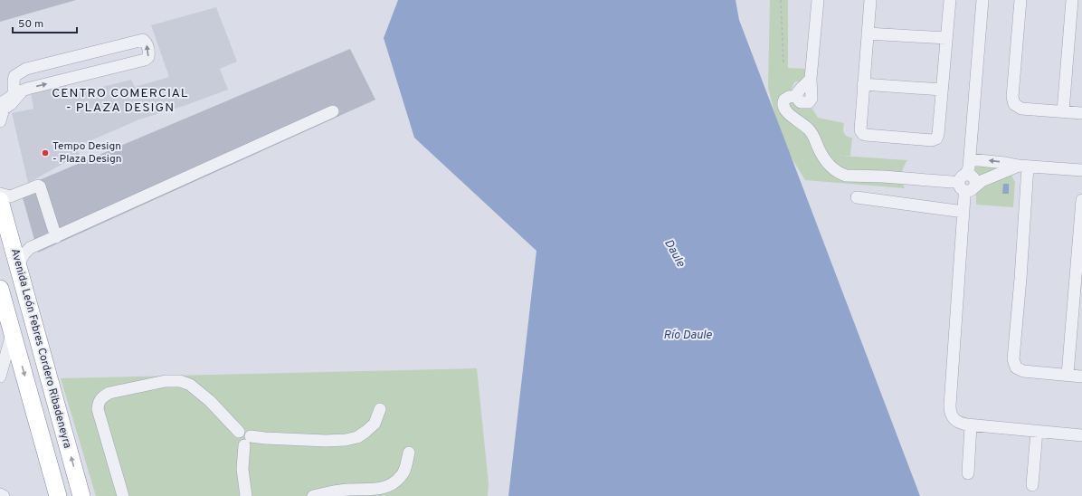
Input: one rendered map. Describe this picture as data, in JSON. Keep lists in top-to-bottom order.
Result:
{
  "streets": {
    "highway": ["Avenida León Febres Cordero Ribadeneyra"]
  },
  "districts": ["CENTRO COMERCIAL - PLAZA DESIGN"],
  "water": ["Daule", "Río Daule"],
  "places": ["Tempo Design - Plaza Design"],
  "scale_bar": "50 m"
}
